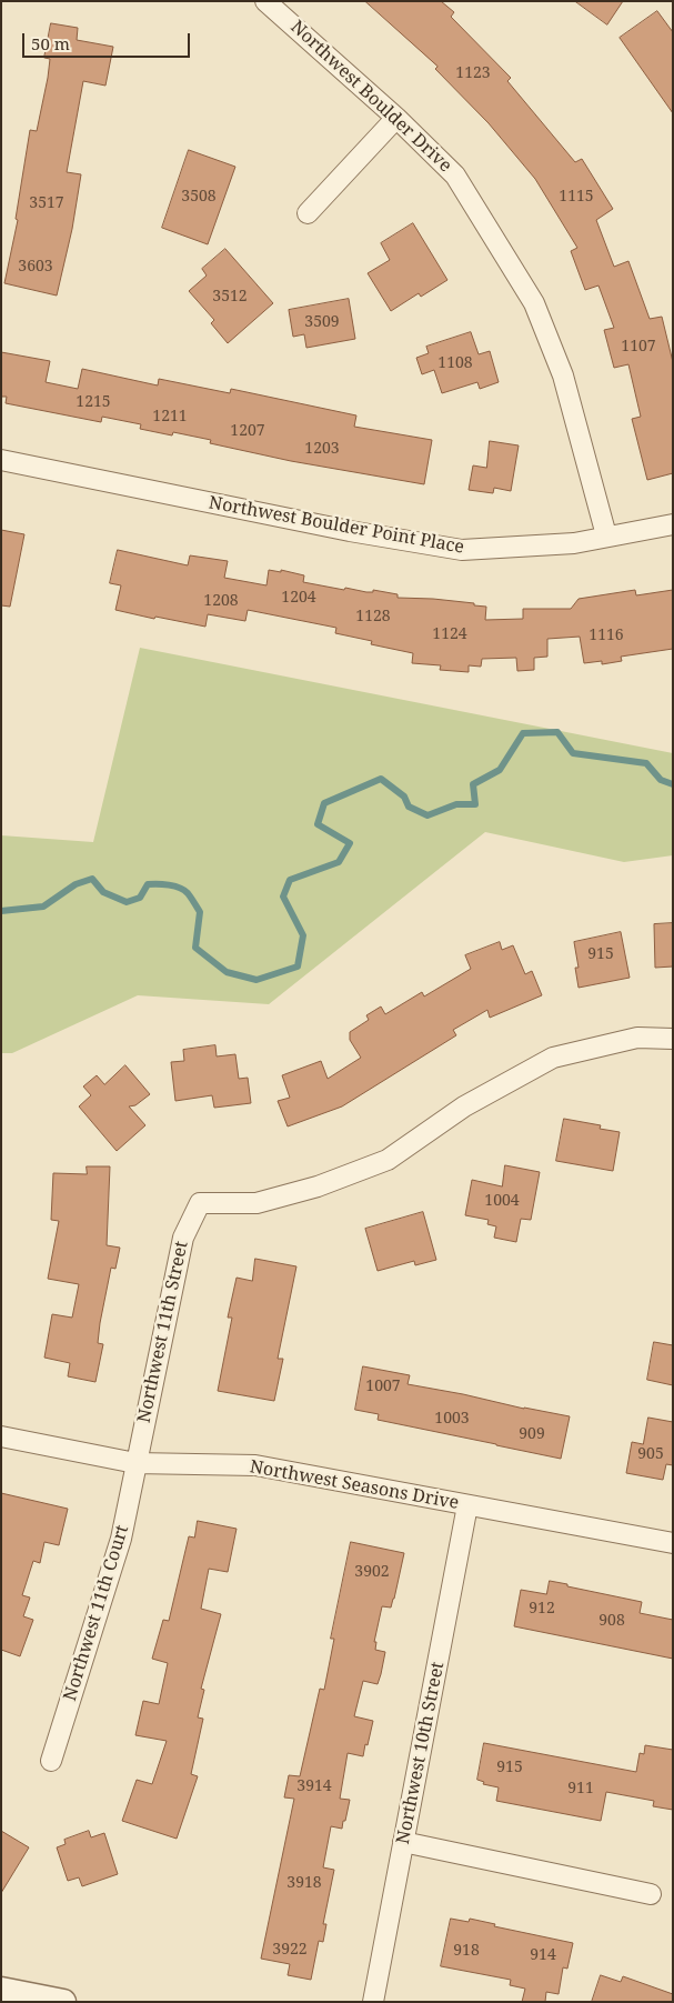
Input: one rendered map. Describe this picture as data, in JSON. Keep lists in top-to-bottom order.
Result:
{
  "streets": {
    "street": [
      "Northwest Boulder Drive",
      "Northwest Boulder Point Place",
      "Northwest 11th Street",
      "Northwest Seasons Drive",
      "Northwest 11th Court",
      "Northwest 10th Street"
    ]
  },
  "crossings": [
    ["Northwest Boulder Drive", "Northwest Boulder Point Place"],
    ["Northwest 11th Street", "Northwest Seasons Drive"],
    ["Northwest 11th Street", "Northwest 11th Court"],
    ["Northwest Seasons Drive", "Northwest 11th Court"],
    ["Northwest Seasons Drive", "Northwest 10th Street"]
  ],
  "house_numbers": [
    "1123",
    "3508",
    "1115",
    "3517",
    "3603",
    "3512",
    "3509",
    "1107",
    "1108",
    "1215",
    "1211",
    "1207",
    "1203",
    "1204",
    "1208",
    "1128",
    "1124",
    "1116",
    "915",
    "1004",
    "1007",
    "1003",
    "909",
    "905",
    "3902",
    "912",
    "908",
    "915",
    "3914",
    "911",
    "3918",
    "3922",
    "918",
    "914"
  ],
  "scale_bar": "50 m"
}
